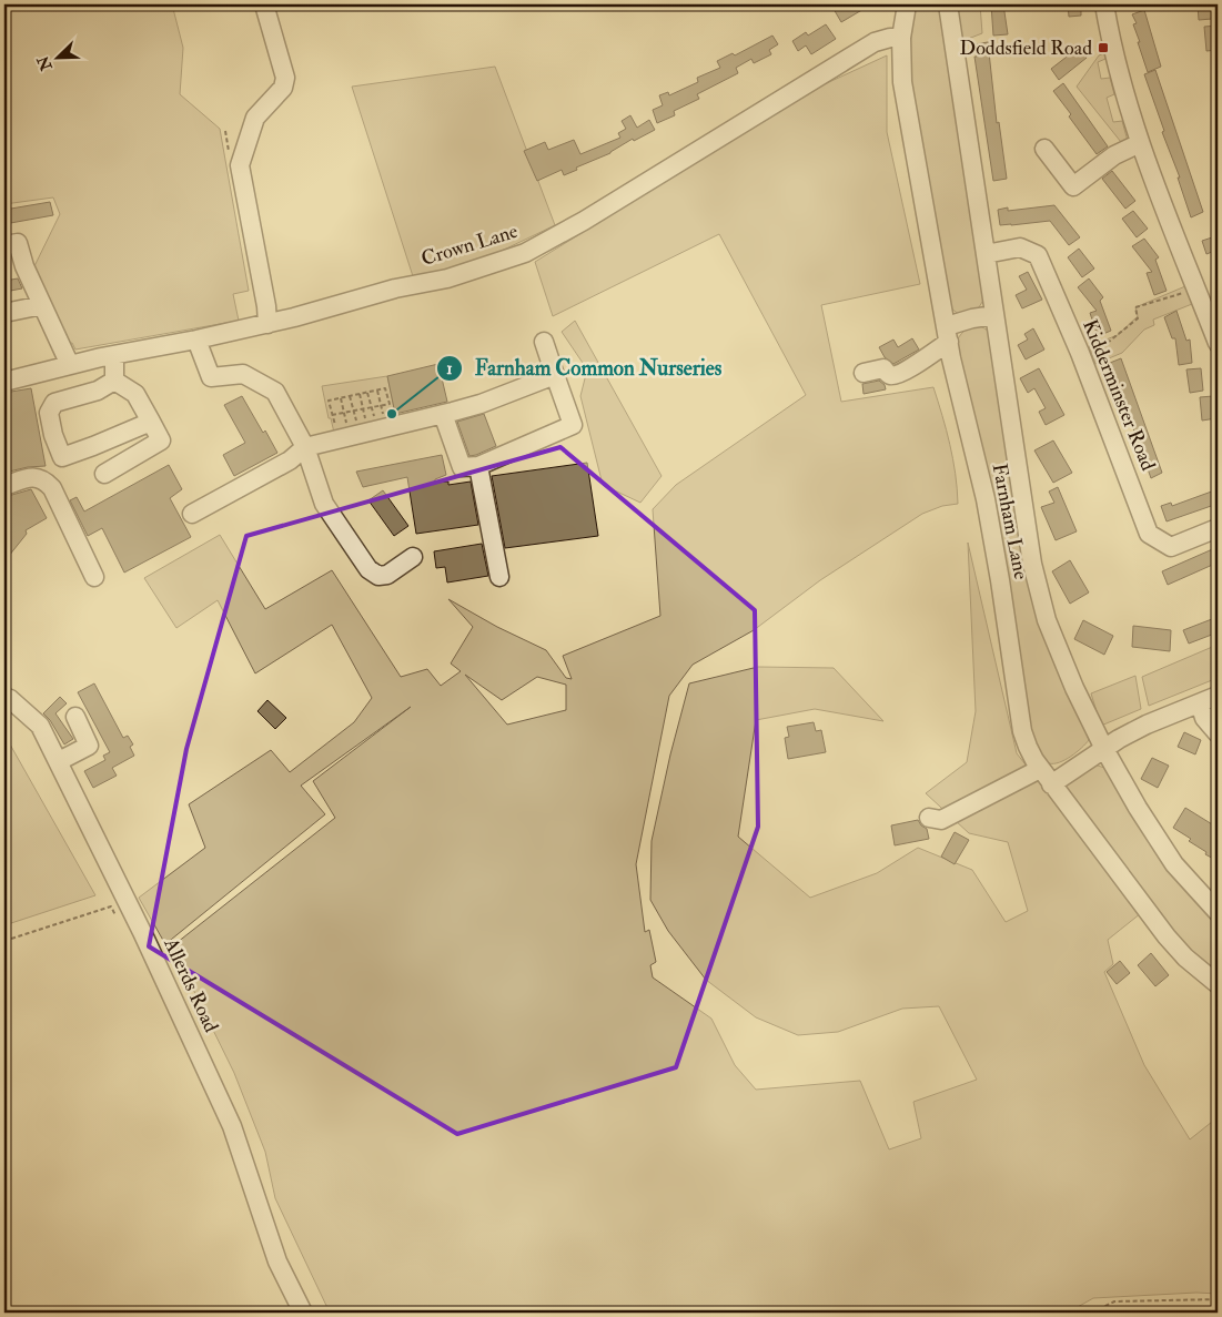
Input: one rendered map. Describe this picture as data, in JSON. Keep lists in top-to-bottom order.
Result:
{
  "streets": {
    "street": [
      "Crown Lane",
      "Kidderminster Road",
      "Farnham Lane",
      "Allerds Road"
    ]
  },
  "crossings": [
    ["Crown Lane", "Farnham Lane"]
  ],
  "places": {
    "transit": ["Doddsfield Road"],
    "other": ["Farnham Common Nurseries"]
  },
  "north": "bottom left"
}
